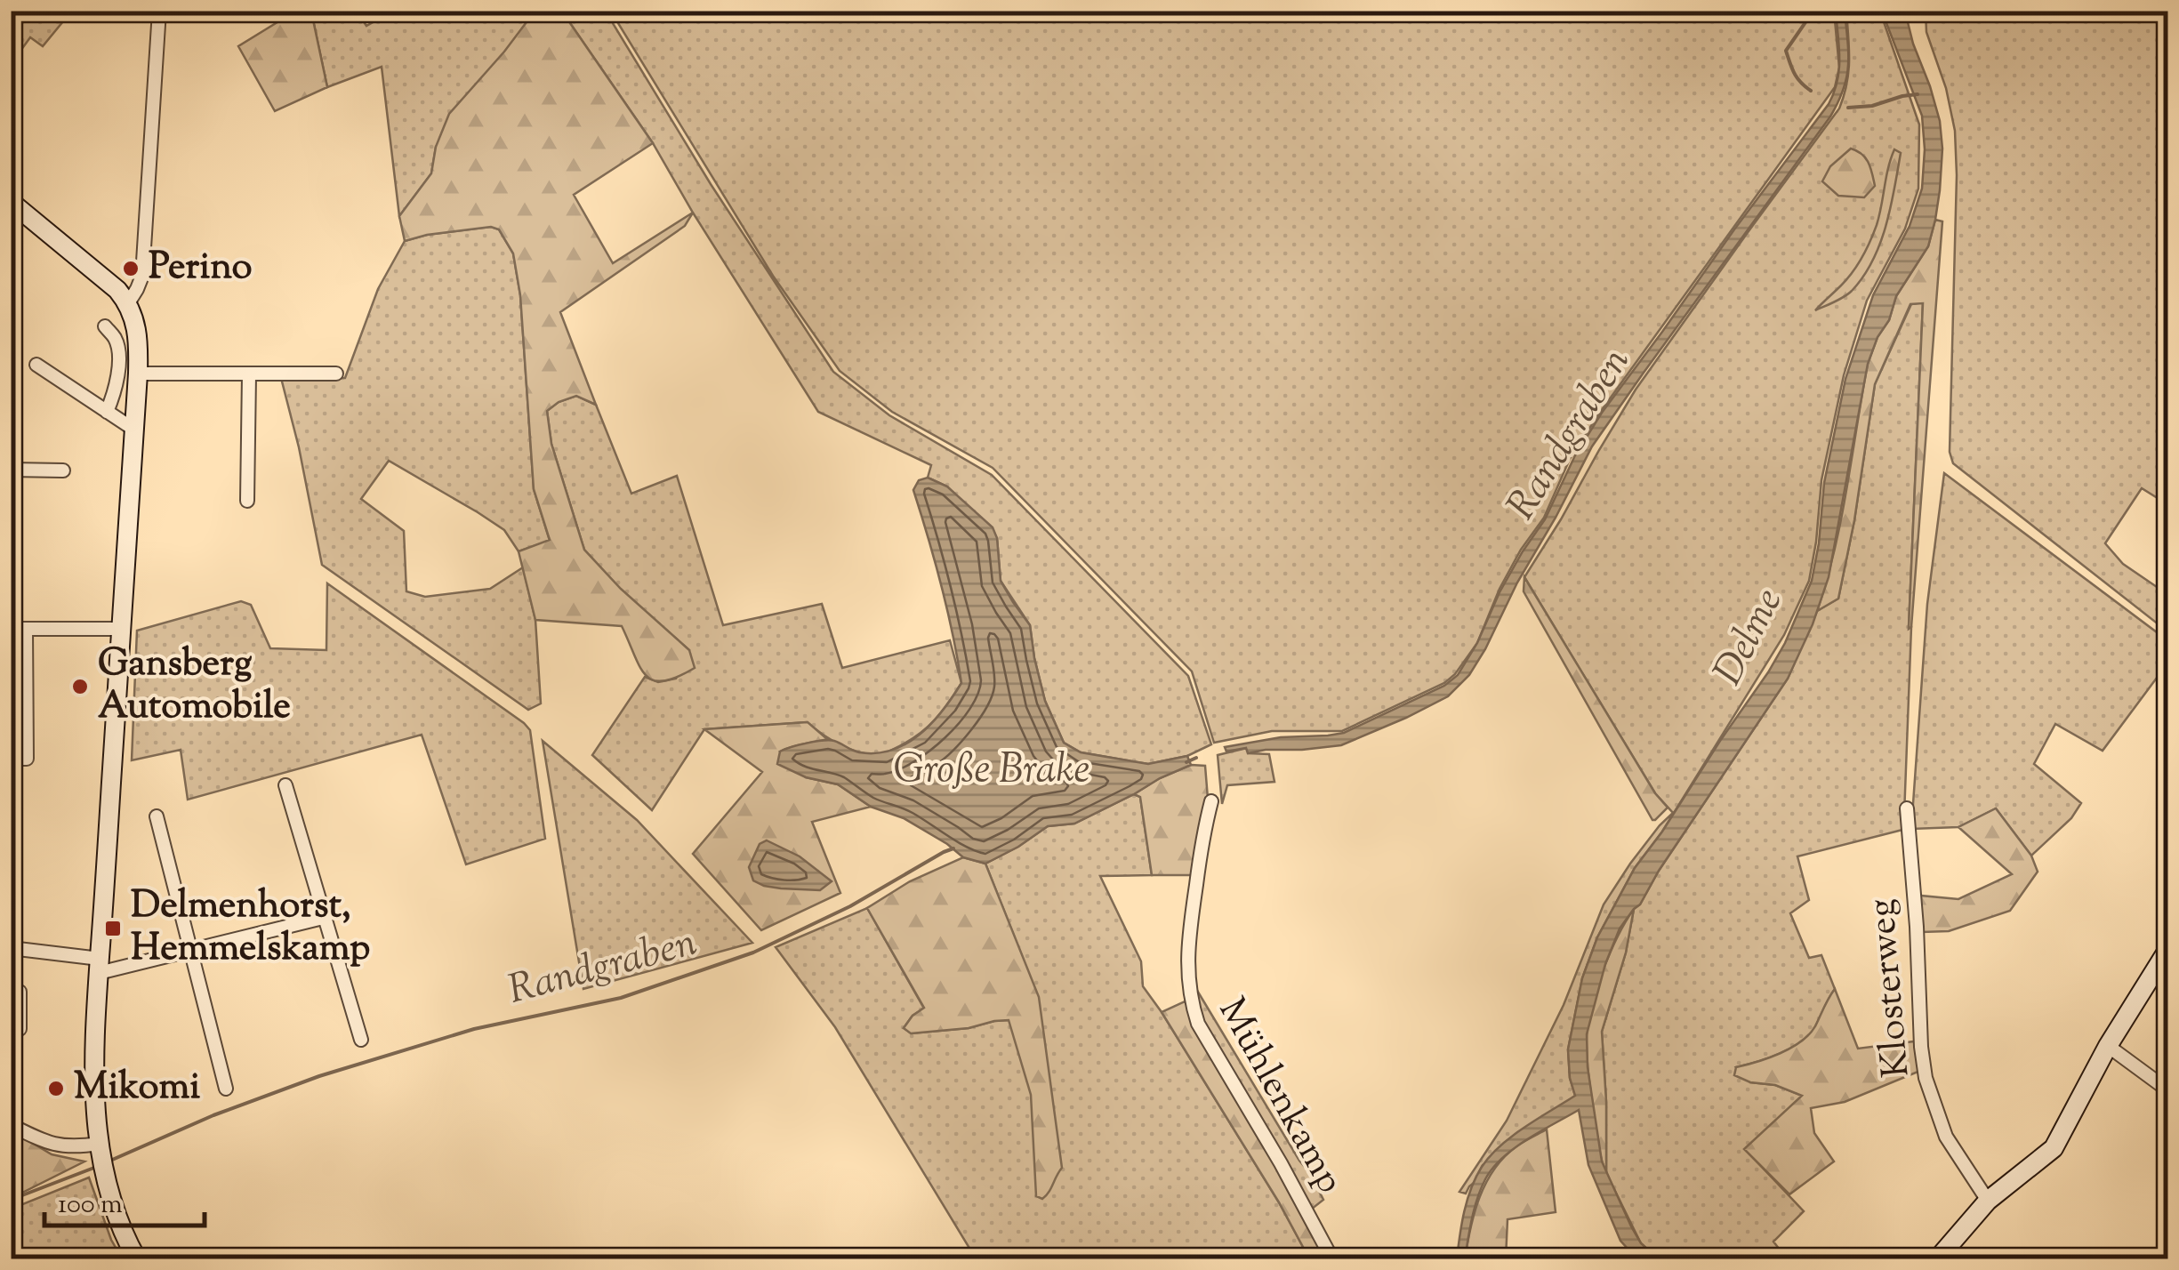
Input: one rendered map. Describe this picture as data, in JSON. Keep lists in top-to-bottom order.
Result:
{
  "streets": {
    "street": ["Klosterweg", "Mühlenkamp"]
  },
  "water": ["Randgraben", "Delme", "Große Brake"],
  "places": {
    "other": ["Perino", "Gansberg Automobile", "Mikomi"],
    "transit": ["Delmenhorst, Hemmelskamp"]
  },
  "scale_bar": "100 m"
}
